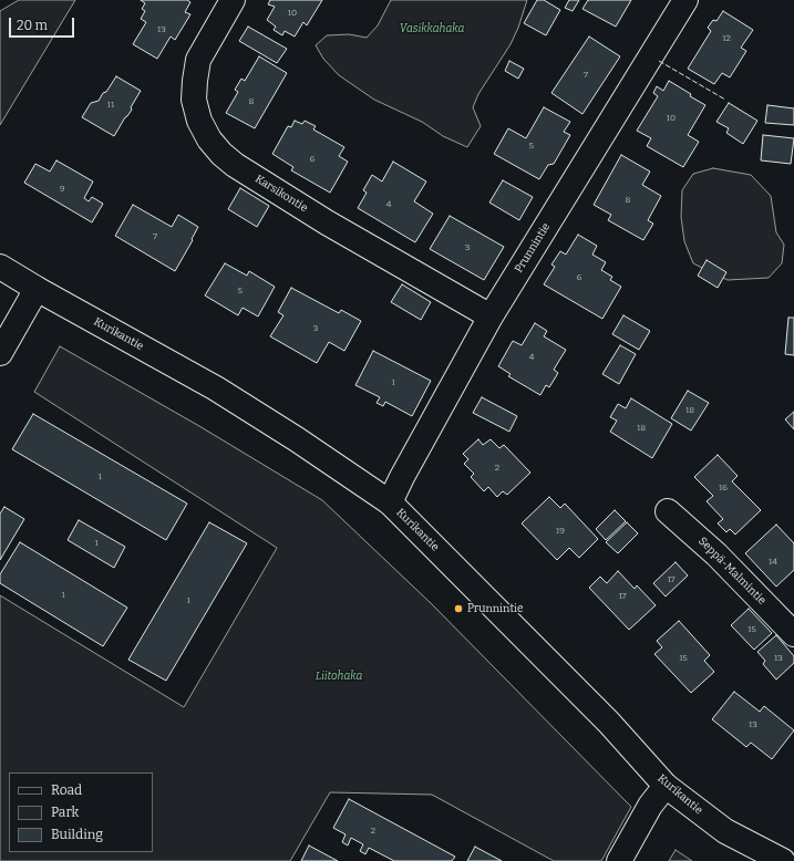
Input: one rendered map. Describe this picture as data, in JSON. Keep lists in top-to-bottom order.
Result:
{
  "streets": {
    "street": [
      "Karsikontie",
      "Prunnintie",
      "Kurikantie",
      "Seppä-Malmintie"
    ]
  },
  "crossings": [
    ["Karsikontie", "Prunnintie"],
    ["Prunnintie", "Kurikantie"]
  ],
  "parks": ["Vasikkahaka", "Liitohaka"],
  "places": ["Prunnintie"],
  "house_numbers": [
    "10",
    "13",
    "12",
    "7",
    "8",
    "11",
    "10",
    "5",
    "6",
    "9",
    "8",
    "4",
    "7",
    "3",
    "6",
    "5",
    "3",
    "4",
    "1",
    "18",
    "18",
    "2",
    "1",
    "16",
    "19",
    "1",
    "14",
    "17",
    "1",
    "17",
    "1",
    "15",
    "15",
    "13",
    "13",
    "2"
  ],
  "legend": ["Road", "Park", "Building"],
  "scale_bar": "20 m"
}
